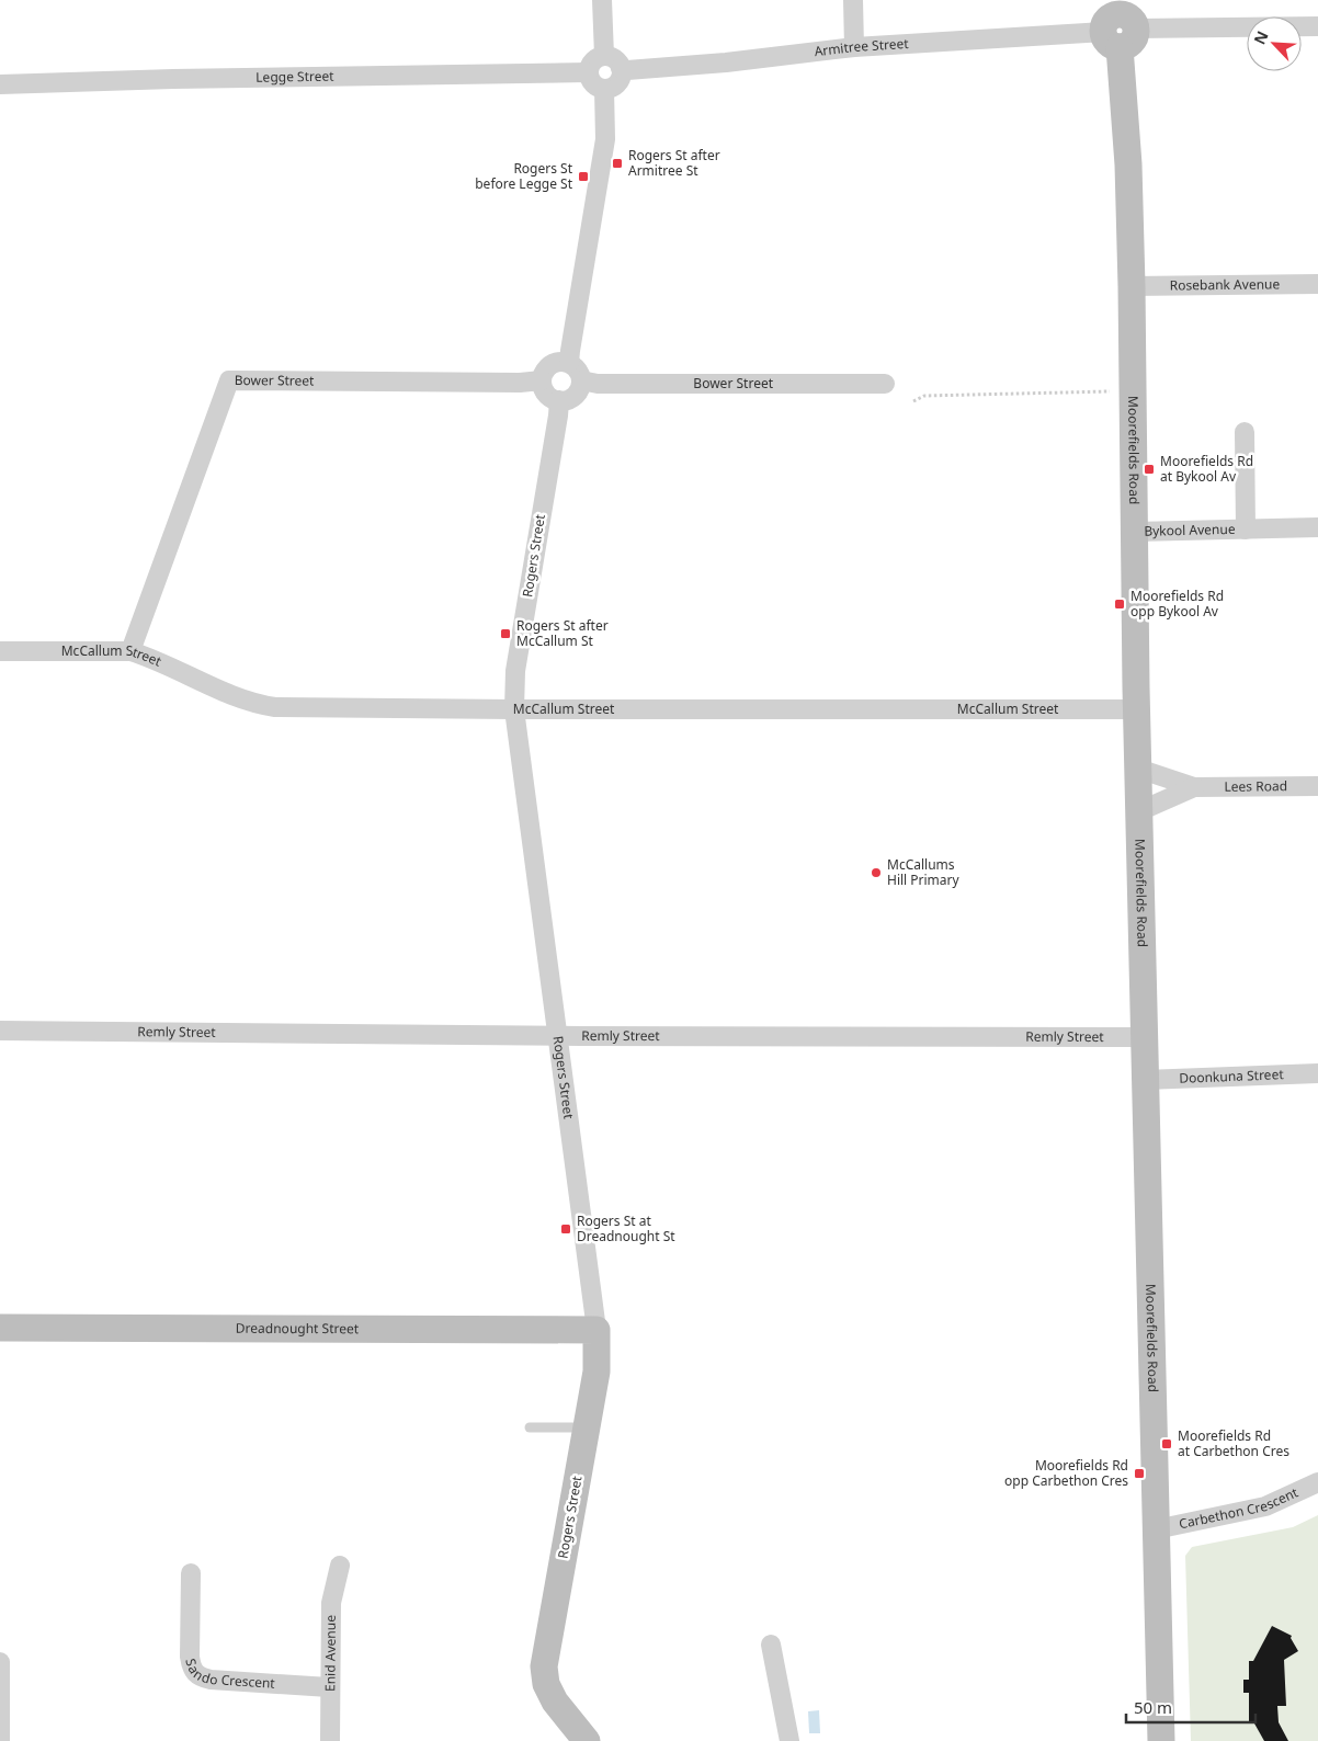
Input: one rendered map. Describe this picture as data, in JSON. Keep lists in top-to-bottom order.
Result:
{
  "streets": {
    "main road": ["Moorefields Road", "Rogers Street", "Dreadnought Street"],
    "street": [
      "Armitree Street",
      "Legge Street",
      "Rosebank Avenue",
      "Bower Street",
      "Bykool Avenue",
      "McCallum Street",
      "Lees Road",
      "Remly Street",
      "Doonkuna Street",
      "Carbethon Crescent",
      "Enid Avenue",
      "Sando Crescent"
    ]
  },
  "crossings": [
    ["Armitree Street", "Legge Street"],
    ["Armitree Street", "Moorefields Road"],
    ["Rosebank Avenue", "Moorefields Road"],
    ["Bower Street", "Rogers Street"],
    ["Bower Street", "McCallum Street"],
    ["Moorefields Road", "Bykool Avenue"],
    ["Moorefields Road", "McCallum Street"],
    ["Moorefields Road", "Lees Road"],
    ["Moorefields Road", "Remly Street"],
    ["Moorefields Road", "Doonkuna Street"],
    ["Moorefields Road", "Carbethon Crescent"],
    ["Rogers Street", "McCallum Street"],
    ["Rogers Street", "Remly Street"],
    ["Rogers Street", "Dreadnought Street"],
    ["Enid Avenue", "Sando Crescent"]
  ],
  "places": {
    "transit": [
      "Rogers St after Armitree St",
      "Rogers St before Legge St",
      "Moorefields Rd at Bykool Av",
      "Moorefields Rd opp Bykool Av",
      "Rogers St after McCallum St",
      "Rogers St at Dreadnought St",
      "Moorefields Rd at Carbethon Cres",
      "Moorefields Rd opp Carbethon Cres"
    ],
    "other": ["McCallums Hill Primary"]
  },
  "scale_bar": "50 m",
  "north": "top left"
}
